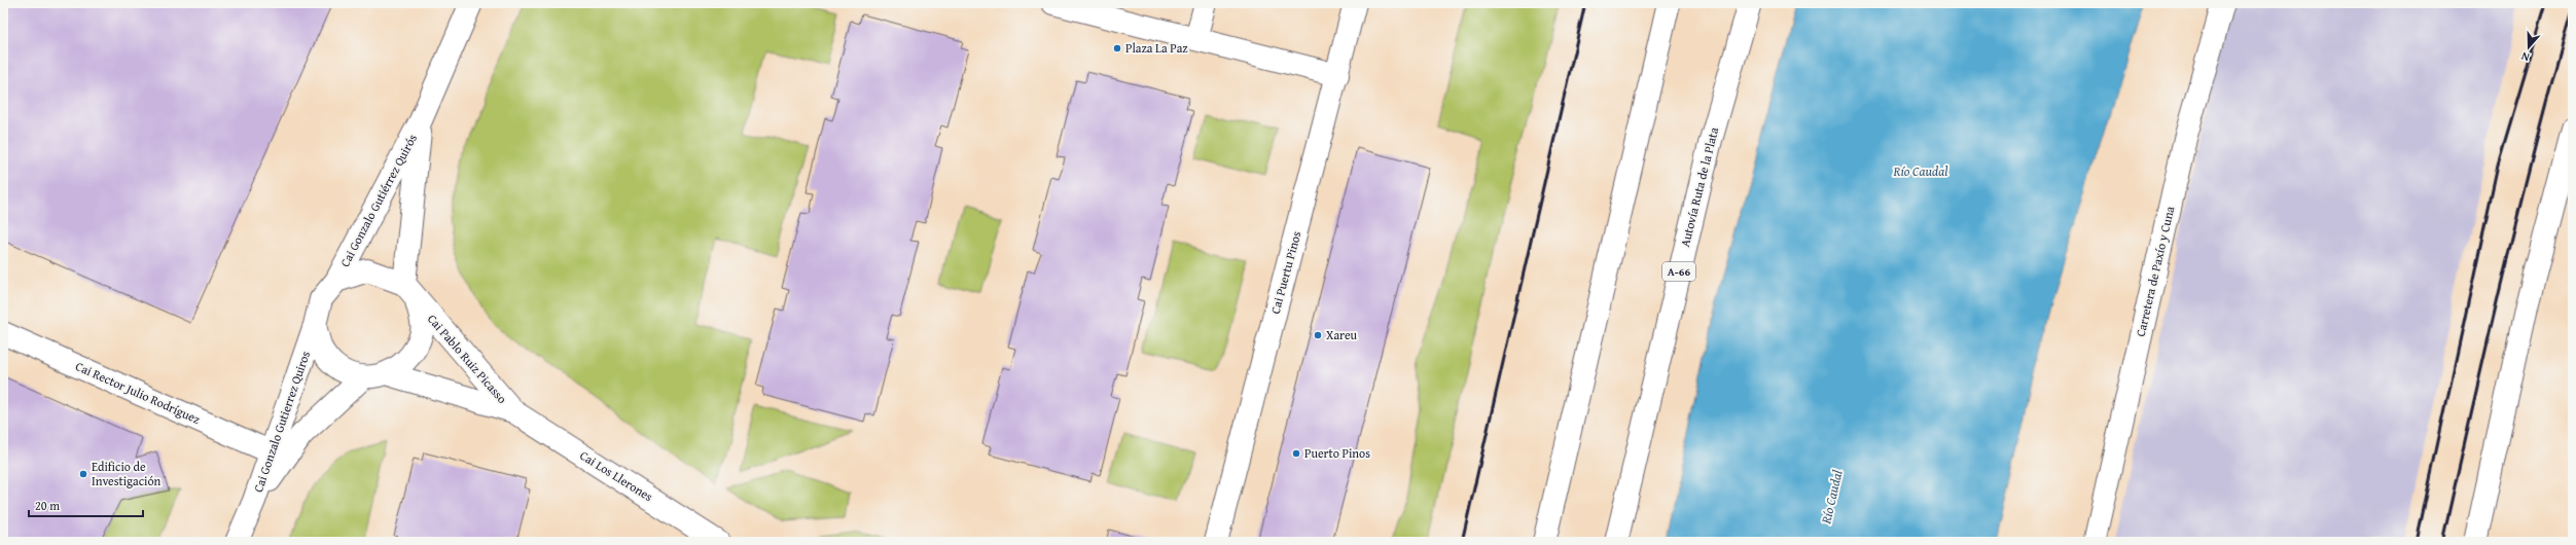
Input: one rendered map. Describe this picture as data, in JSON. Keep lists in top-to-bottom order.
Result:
{
  "streets": {
    "main road": [
      "Autovía Ruta de la Plata",
      "Cai Gonzalo Gutiérrez Quirós",
      "A-66",
      "Carretera de Paxío y Cuna",
      "Cai Puertu Pinos",
      "Cai Pablo Ruiz Picasso",
      "Cai Rector Julio Rodríguez",
      "Cai Gonzalo Gutierrez Quiros",
      "Cai Los Llerones"
    ]
  },
  "crossings": [
    ["Cai Gonzalo Gutiérrez Quirós", "Cai Pablo Ruiz Picasso"],
    ["Cai Gonzalo Gutiérrez Quirós", "Cai Gonzalo Gutierrez Quiros"],
    ["Cai Pablo Ruiz Picasso", "Cai Gonzalo Gutierrez Quiros"],
    ["Cai Pablo Ruiz Picasso", "Cai Los Llerones"],
    ["Cai Rector Julio Rodríguez", "Cai Gonzalo Gutierrez Quiros"]
  ],
  "water": ["Río Caudal"],
  "places": [
    "Plaza La Paz",
    "Xareu",
    "Puerto Pinos",
    "Edificio de Investigación"
  ],
  "scale_bar": "20 m",
  "north": "bottom"
}
